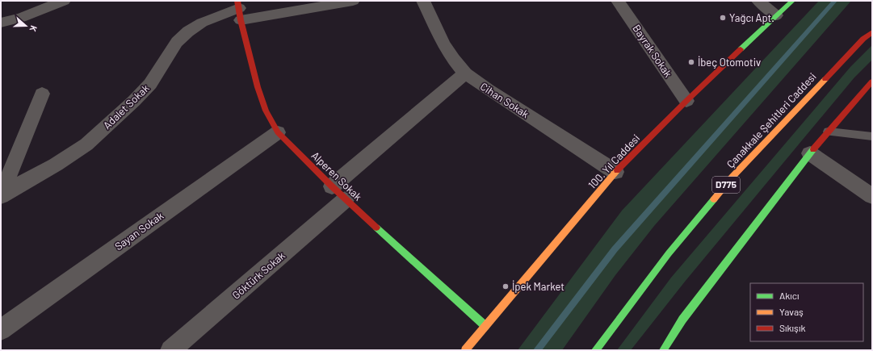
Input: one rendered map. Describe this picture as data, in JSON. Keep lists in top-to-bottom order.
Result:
{
  "streets": {
    "street": [
      "Bayrak Sokak",
      "Cihan Sokak",
      "Adalet Sokak",
      "Çanakkale Şehitleri Caddesi",
      "100. Yıl Caddesi",
      "Alperen Sokak",
      "D775",
      "Sayan Sokak",
      "Göktürk Sokak"
    ]
  },
  "crossings": [
    ["Bayrak Sokak", "100. Yıl Caddesi"],
    ["Cihan Sokak", "100. Yıl Caddesi"],
    ["Cihan Sokak", "Göktürk Sokak"],
    ["Adalet Sokak", "Alperen Sokak"],
    ["100. Yıl Caddesi", "Alperen Sokak"],
    ["Alperen Sokak", "Sayan Sokak"],
    ["Alperen Sokak", "Göktürk Sokak"]
  ],
  "places": ["Yağcı Apt.", "İbeç Otomotiv", "İpek Market"],
  "legend": ["Akıcı", "Yavaş", "Sıkışık"],
  "north": "right"
}
